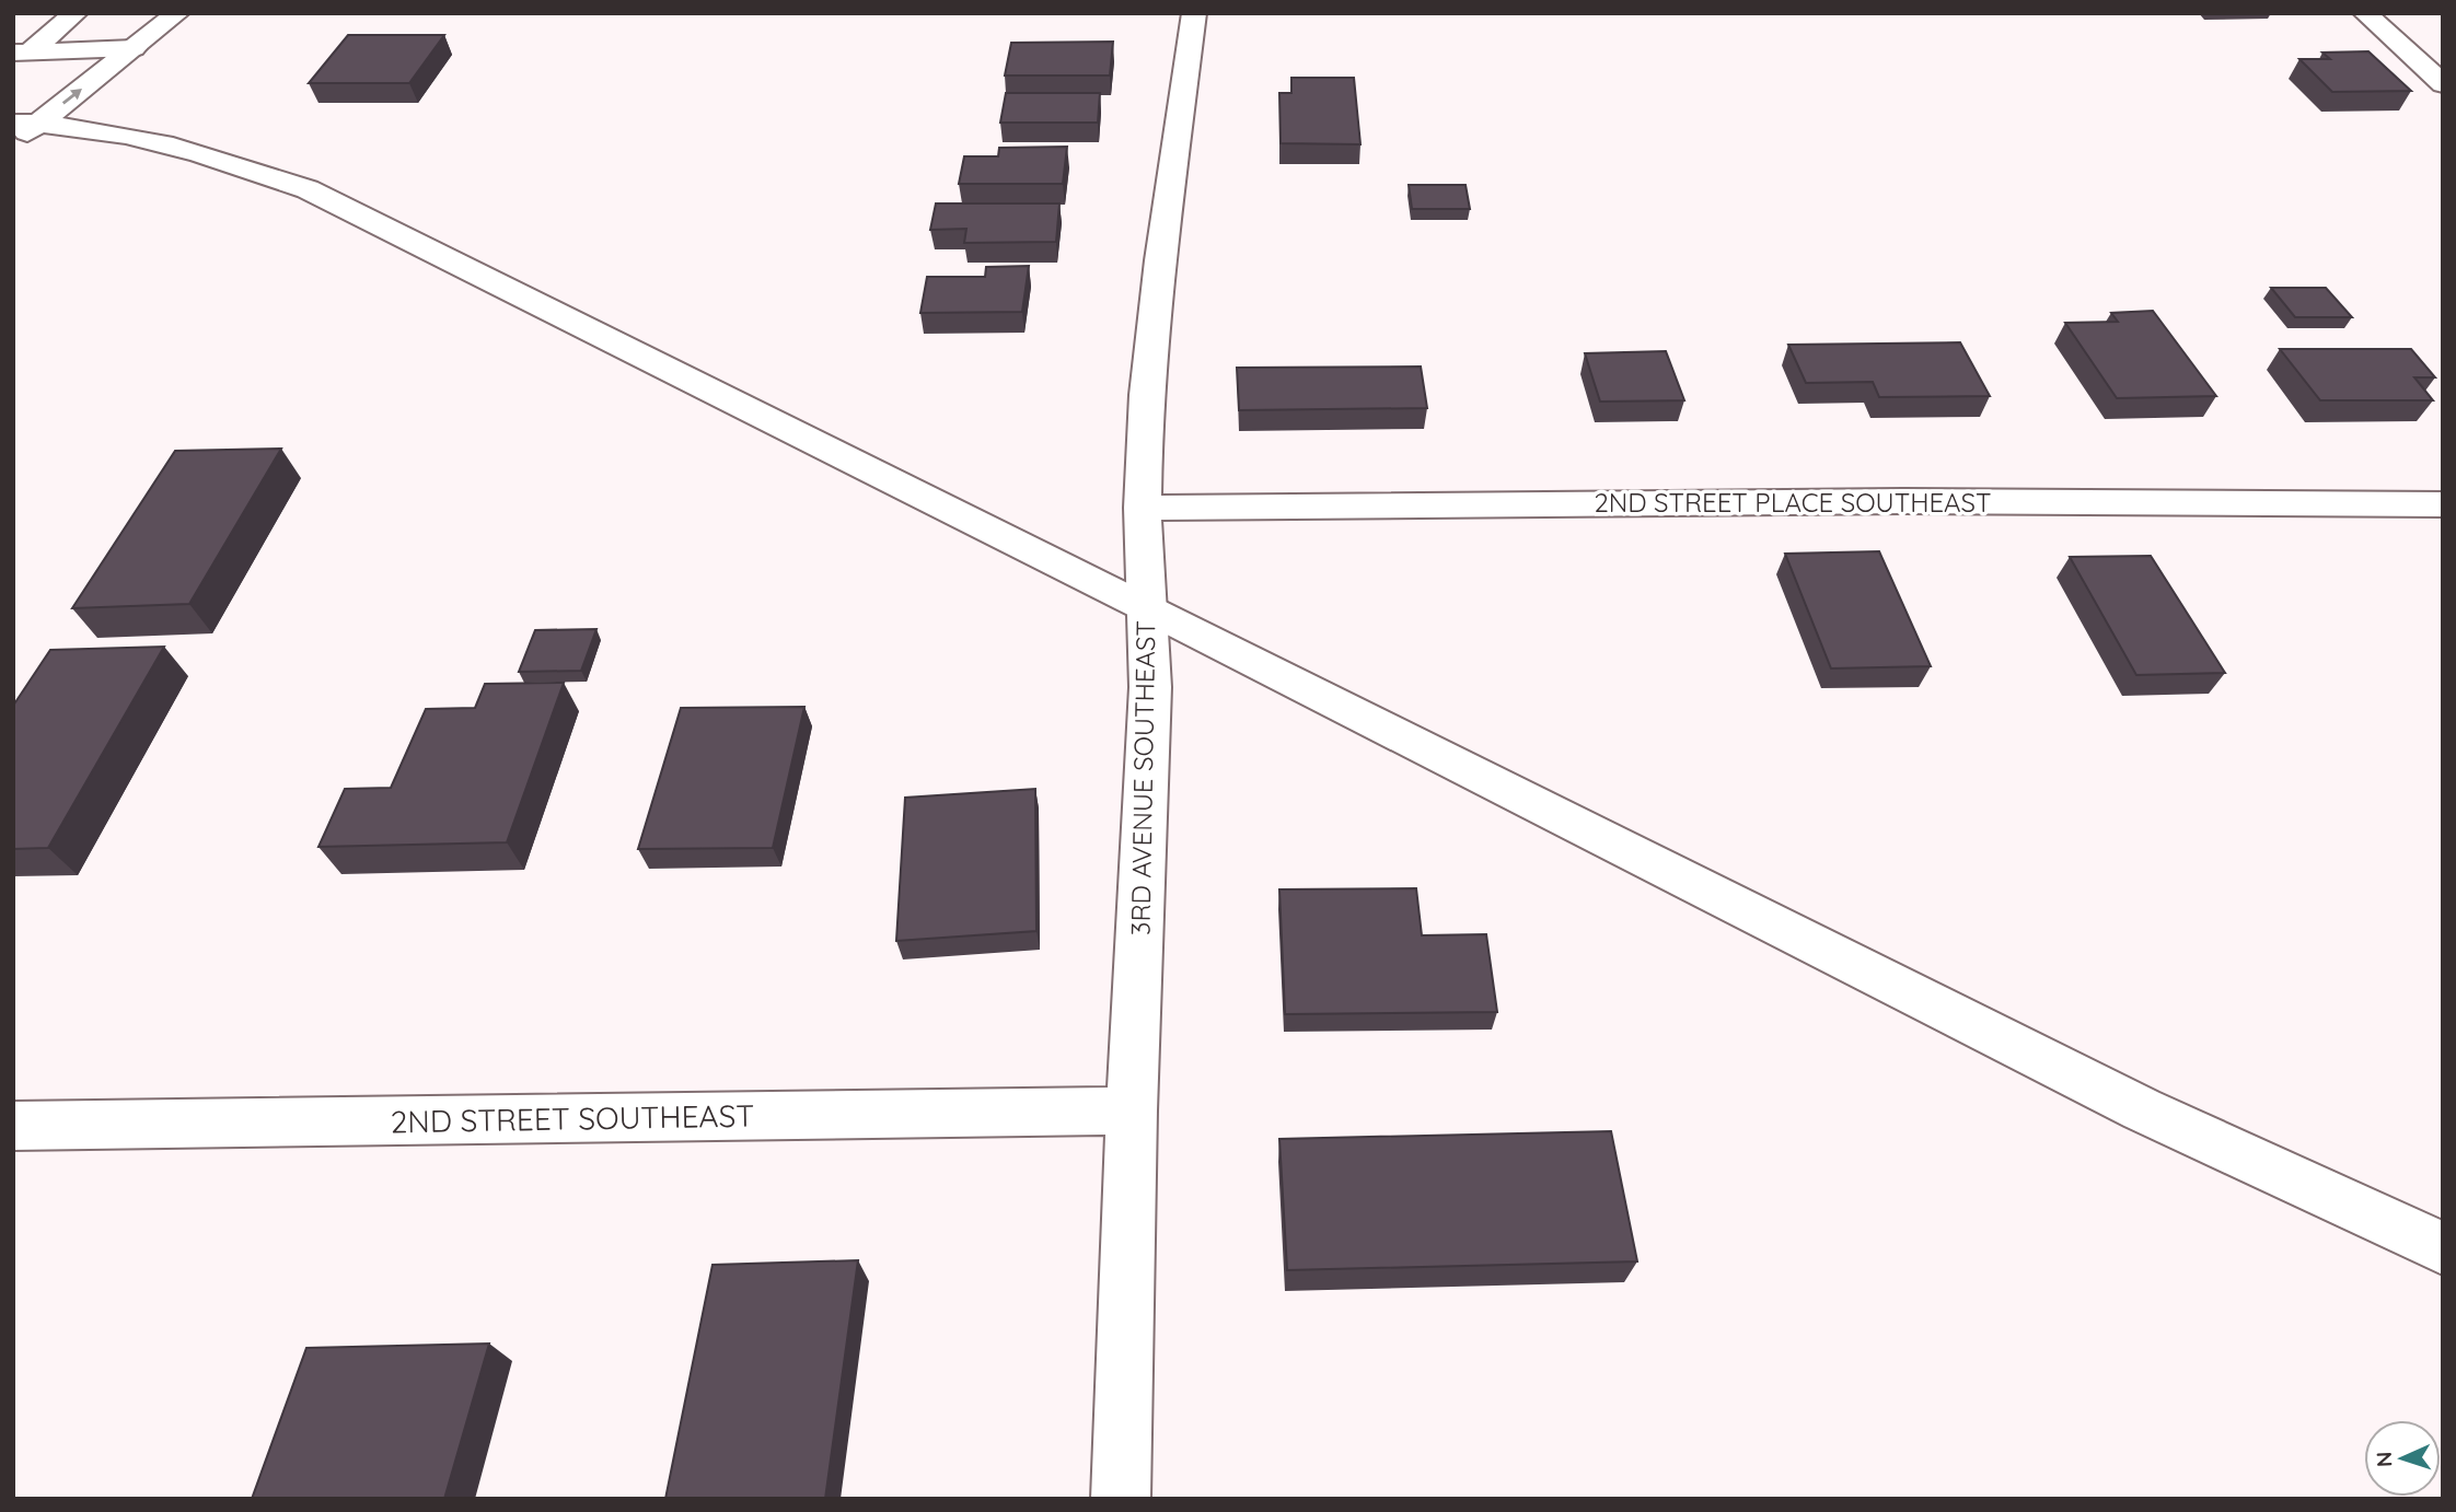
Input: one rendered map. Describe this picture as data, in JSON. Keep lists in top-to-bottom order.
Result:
{
  "streets": {
    "street": ["2ND STREET PLACE SOUTHEAST", "3RD AVENUE SOUTHEAST", "2ND STREET SOUTHEAST"]
  },
  "crossings": [
    ["2ND STREET PLACE SOUTHEAST", "3RD AVENUE SOUTHEAST"],
    ["3RD AVENUE SOUTHEAST", "2ND STREET SOUTHEAST"]
  ],
  "north": "left"
}
